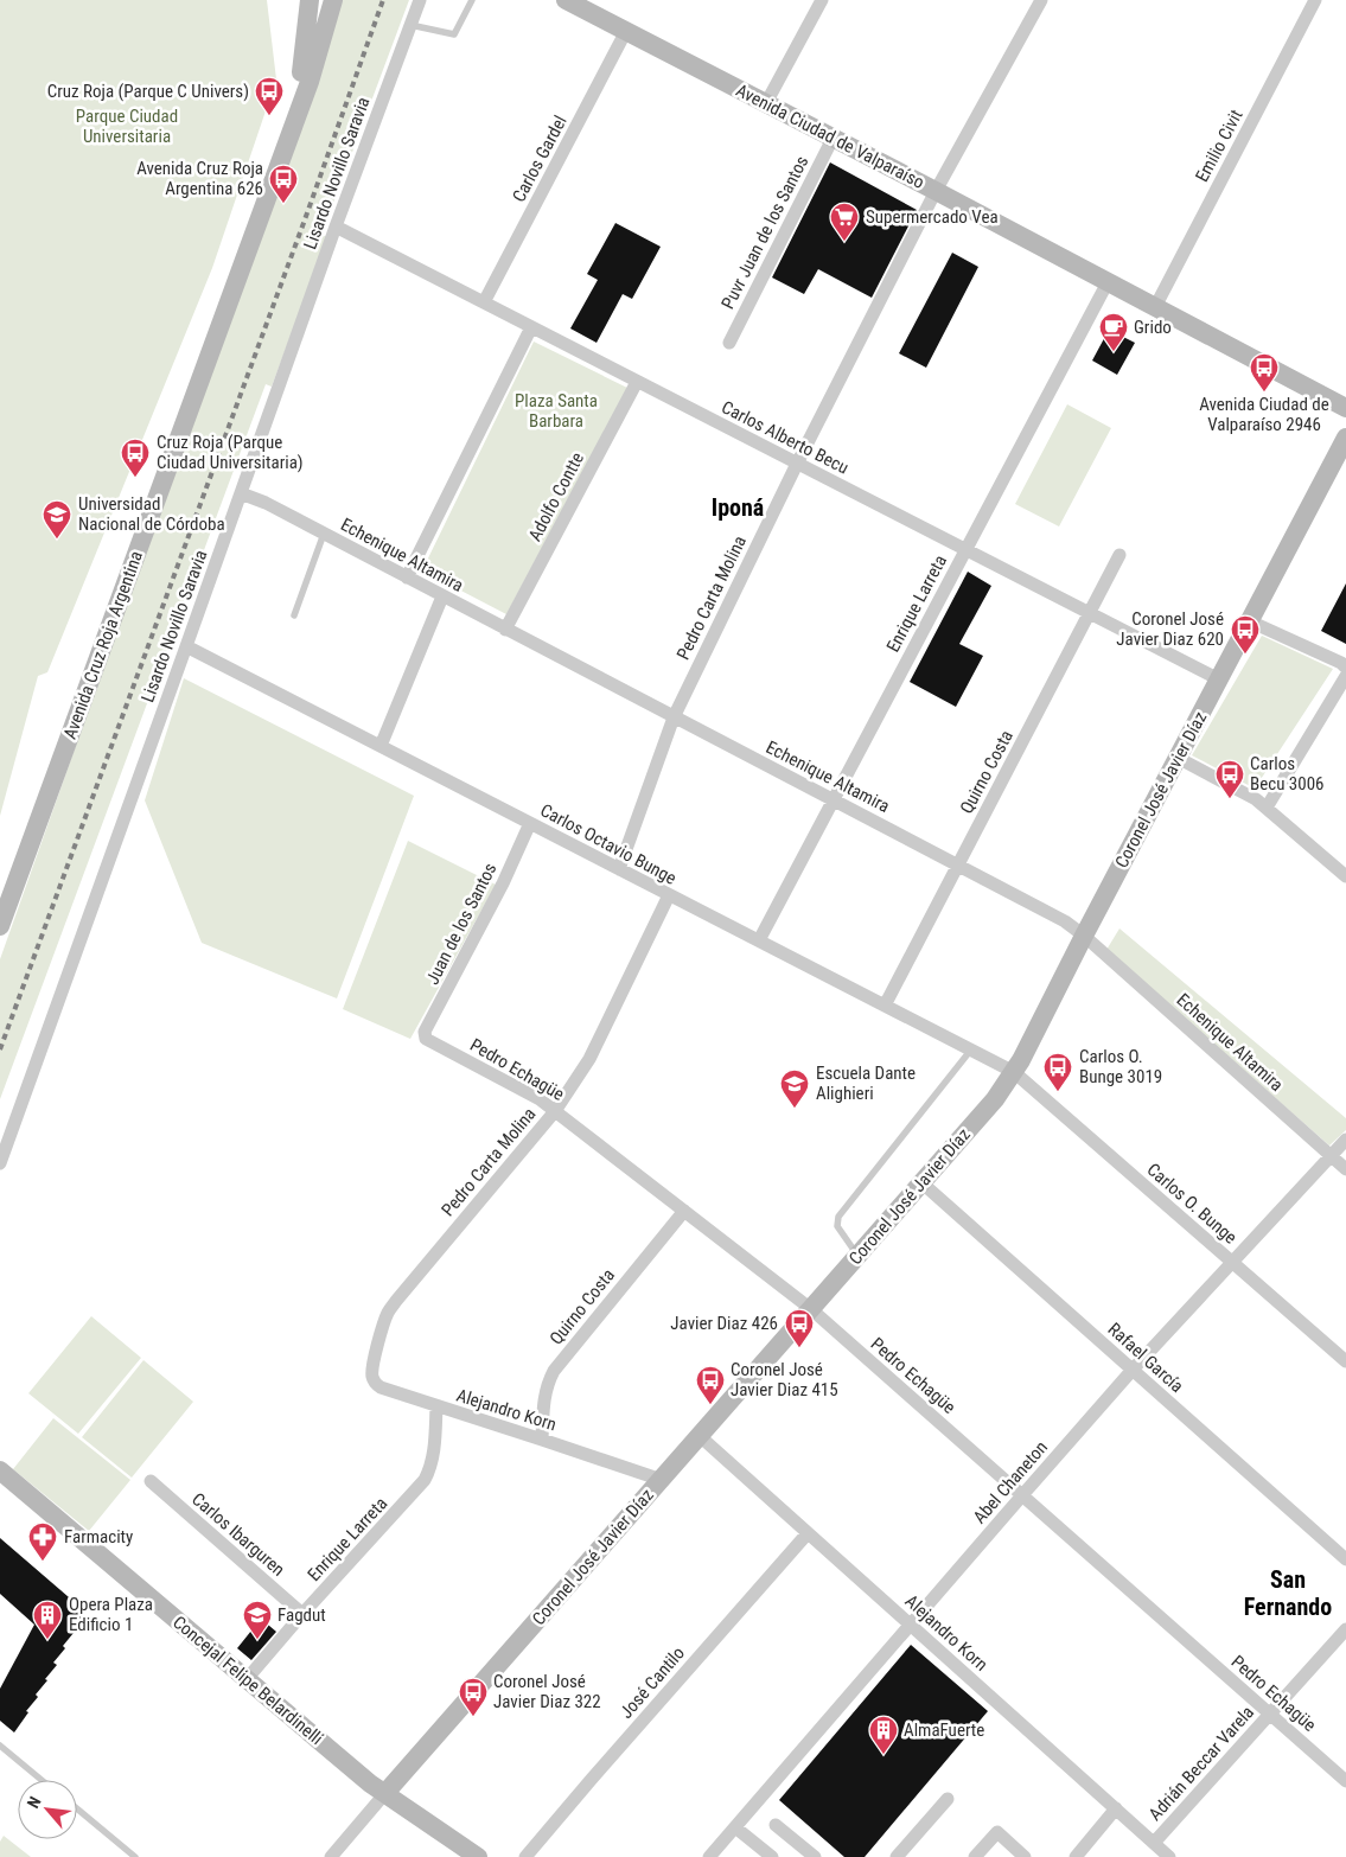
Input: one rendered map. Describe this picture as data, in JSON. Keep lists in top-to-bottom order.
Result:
{
  "streets": {
    "main road": [
      "Avenida Ciudad de Valparaíso",
      "Avenida Cruz Roja Argentina",
      "Coronel José Javier Díaz",
      "Concejal Felipe Belardinelli"
    ],
    "street": [
      "Emilio Civit",
      "Carlos Gardel",
      "Lisardo Novillo Saravia",
      "Puvr Juan de los Santos",
      "Carlos Alberto Becu",
      "Adolfo Contte",
      "Echenique Altamira",
      "Pedro Carta Molina",
      "Enrique Larreta",
      "Quirno Costa",
      "Carlos Octavio Bunge",
      "Juan de los Santos",
      "Pedro Echagüe",
      "Carlos O. Bunge",
      "Rafael García",
      "Alejandro Korn",
      "Abel Chaneton",
      "Carlos Ibarguren",
      "José Cantilo",
      "Adrián Beccar Varela"
    ]
  },
  "crossings": [
    ["Avenida Ciudad de Valparaíso", "Emilio Civit"],
    ["Avenida Ciudad de Valparaíso", "Carlos Gardel"],
    ["Avenida Ciudad de Valparaíso", "Puvr Juan de los Santos"],
    ["Avenida Ciudad de Valparaíso", "Pedro Carta Molina"],
    ["Avenida Ciudad de Valparaíso", "Enrique Larreta"],
    ["Carlos Gardel", "Carlos Alberto Becu"],
    ["Lisardo Novillo Saravia", "Carlos Alberto Becu"],
    ["Lisardo Novillo Saravia", "Echenique Altamira"],
    ["Lisardo Novillo Saravia", "Carlos Octavio Bunge"],
    ["Carlos Alberto Becu", "Adolfo Contte"],
    ["Carlos Alberto Becu", "Pedro Carta Molina"],
    ["Carlos Alberto Becu", "Enrique Larreta"],
    ["Carlos Alberto Becu", "Quirno Costa"],
    ["Carlos Alberto Becu", "Coronel José Javier Díaz"],
    ["Adolfo Contte", "Echenique Altamira"],
    ["Echenique Altamira", "Pedro Carta Molina"],
    ["Echenique Altamira", "Enrique Larreta"],
    ["Echenique Altamira", "Quirno Costa"],
    ["Echenique Altamira", "Coronel José Javier Díaz"],
    ["Echenique Altamira", "Abel Chaneton"],
    ["Pedro Carta Molina", "Carlos Octavio Bunge"],
    ["Pedro Carta Molina", "Pedro Echagüe"],
    ["Pedro Carta Molina", "Alejandro Korn"],
    ["Enrique Larreta", "Carlos Octavio Bunge"],
    ["Enrique Larreta", "Alejandro Korn"],
    ["Enrique Larreta", "Carlos Ibarguren"],
    ["Enrique Larreta", "Concejal Felipe Belardinelli"],
    ["Quirno Costa", "Carlos Octavio Bunge"],
    ["Quirno Costa", "Pedro Echagüe"],
    ["Quirno Costa", "Alejandro Korn"],
    ["Coronel José Javier Díaz", "Carlos Octavio Bunge"],
    ["Coronel José Javier Díaz", "Pedro Echagüe"],
    ["Coronel José Javier Díaz", "Carlos O. Bunge"],
    ["Coronel José Javier Díaz", "Rafael García"],
    ["Coronel José Javier Díaz", "Alejandro Korn"],
    ["Coronel José Javier Díaz", "Concejal Felipe Belardinelli"],
    ["Carlos Octavio Bunge", "Juan de los Santos"],
    ["Carlos Octavio Bunge", "Carlos O. Bunge"],
    ["Juan de los Santos", "Pedro Echagüe"],
    ["Pedro Echagüe", "Abel Chaneton"],
    ["Pedro Echagüe", "Adrián Beccar Varela"],
    ["Carlos O. Bunge", "Abel Chaneton"],
    ["Rafael García", "Abel Chaneton"],
    ["Alejandro Korn", "Abel Chaneton"],
    ["Alejandro Korn", "José Cantilo"],
    ["Alejandro Korn", "Adrián Beccar Varela"]
  ],
  "districts": ["Iponá", "San Fernando"],
  "parks": ["Parque Ciudad Universitaria", "Plaza Santa Barbara"],
  "places": {
    "bus stop": [
      "Cruz Roja (Parque C Univers)",
      "Avenida Cruz Roja Argentina 626",
      "Avenida Ciudad de Valparaíso 2946",
      "Cruz Roja (Parque Ciudad Universitaria)",
      "Coronel José Javier Diaz 620",
      "Carlos Becu 3006",
      "Carlos O. Bunge 3019",
      "Javier Diaz 426",
      "Coronel José Javier Diaz 415",
      "Coronel José Javier Diaz 322"
    ],
    "supermarket": ["Supermercado Vea"],
    "cafe": ["Grido"],
    "school or university": ["Universidad Nacional de Córdoba", "Escuela Dante Alighieri", "Fagdut"],
    "pharmacy": ["Farmacity"],
    "building": ["Opera Plaza Edificio 1", "AlmaFuerte"]
  },
  "north": "top left"
}
